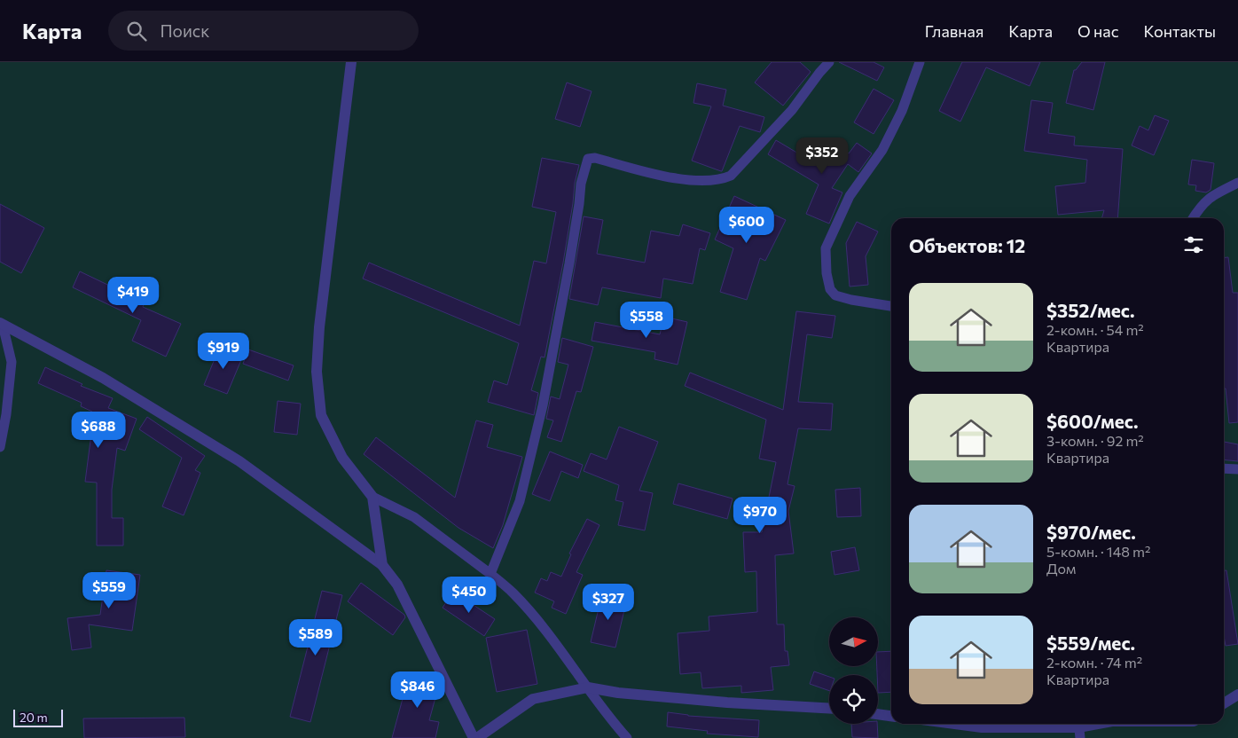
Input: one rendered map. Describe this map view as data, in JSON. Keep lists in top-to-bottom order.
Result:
{
  "scale_bar": "20 m",
  "north": "right",
  "page": {
    "header": "Карта",
    "search": "Поиск",
    "nav": [
      "Главная",
      "Карта",
      "О нас",
      "Контакты"
    ],
    "price": [
      "$352",
      "$600",
      "$419",
      "$558",
      "$919",
      "$688",
      "$970",
      "$559",
      "$450",
      "$327",
      "$589",
      "$846"
    ],
    "heading": "Объектов: 12",
    "list": [
      {
        "name": "$352/мес.",
        "note": "2-комн. · 54 m² · Квартира"
      },
      {
        "name": "$600/мес.",
        "note": "3-комн. · 92 m² · Квартира"
      },
      {
        "name": "$970/мес.",
        "note": "5-комн. · 148 m² · Дом"
      },
      {
        "name": "$559/мес.",
        "note": "2-комн. · 74 m² · Квартира"
      }
    ],
    "scale": "20 m"
  }
}
